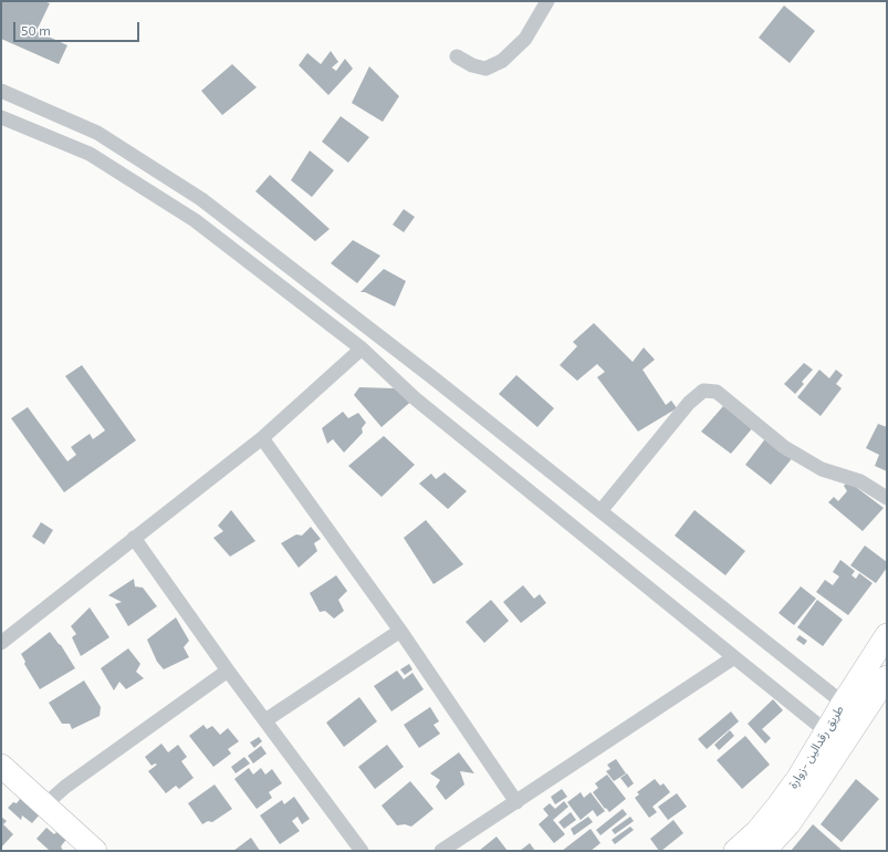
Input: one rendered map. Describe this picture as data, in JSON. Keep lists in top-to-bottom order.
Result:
{
  "streets": {
    "main road": ["طريق رقدالين -زوارة"]
  },
  "scale_bar": "50 m"
}
